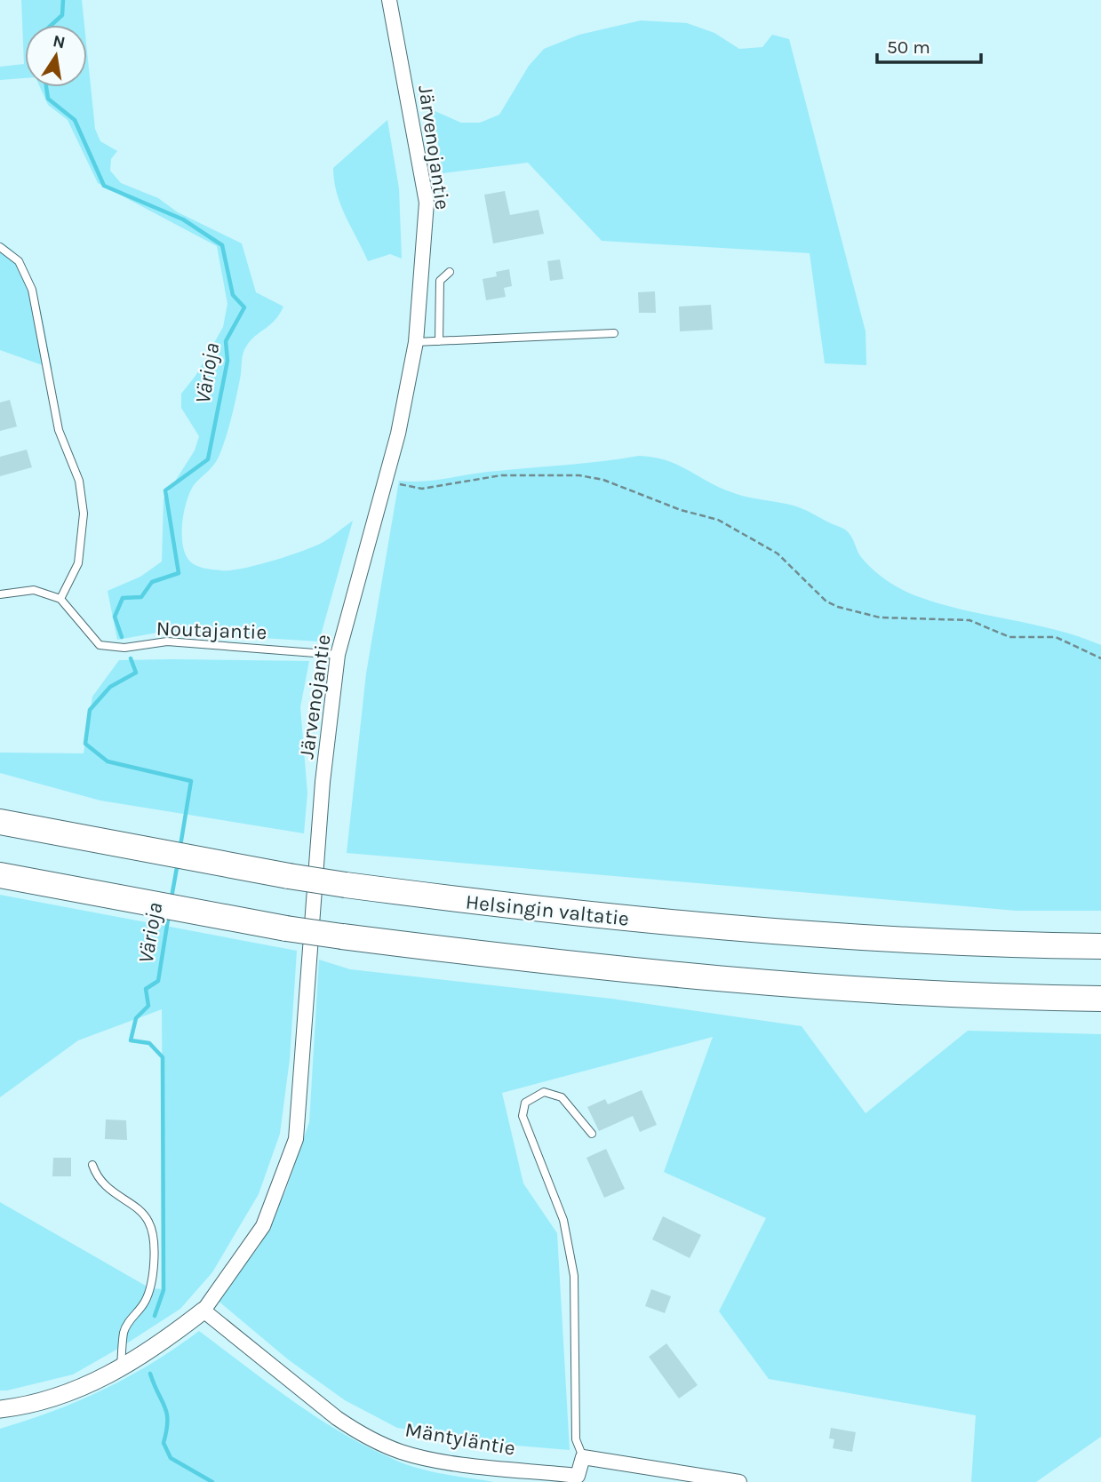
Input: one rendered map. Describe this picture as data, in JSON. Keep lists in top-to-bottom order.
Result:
{
  "streets": {
    "highway": ["Helsingin valtatie"],
    "street": ["Järvenojantie", "Mäntyläntie"],
    "lane": ["Noutajantie"]
  },
  "crossings": [
    ["Järvenojantie", "Noutajantie"],
    ["Järvenojantie", "Mäntyläntie"]
  ],
  "water": ["Värioja"],
  "scale_bar": "50 m",
  "north": "top"
}
